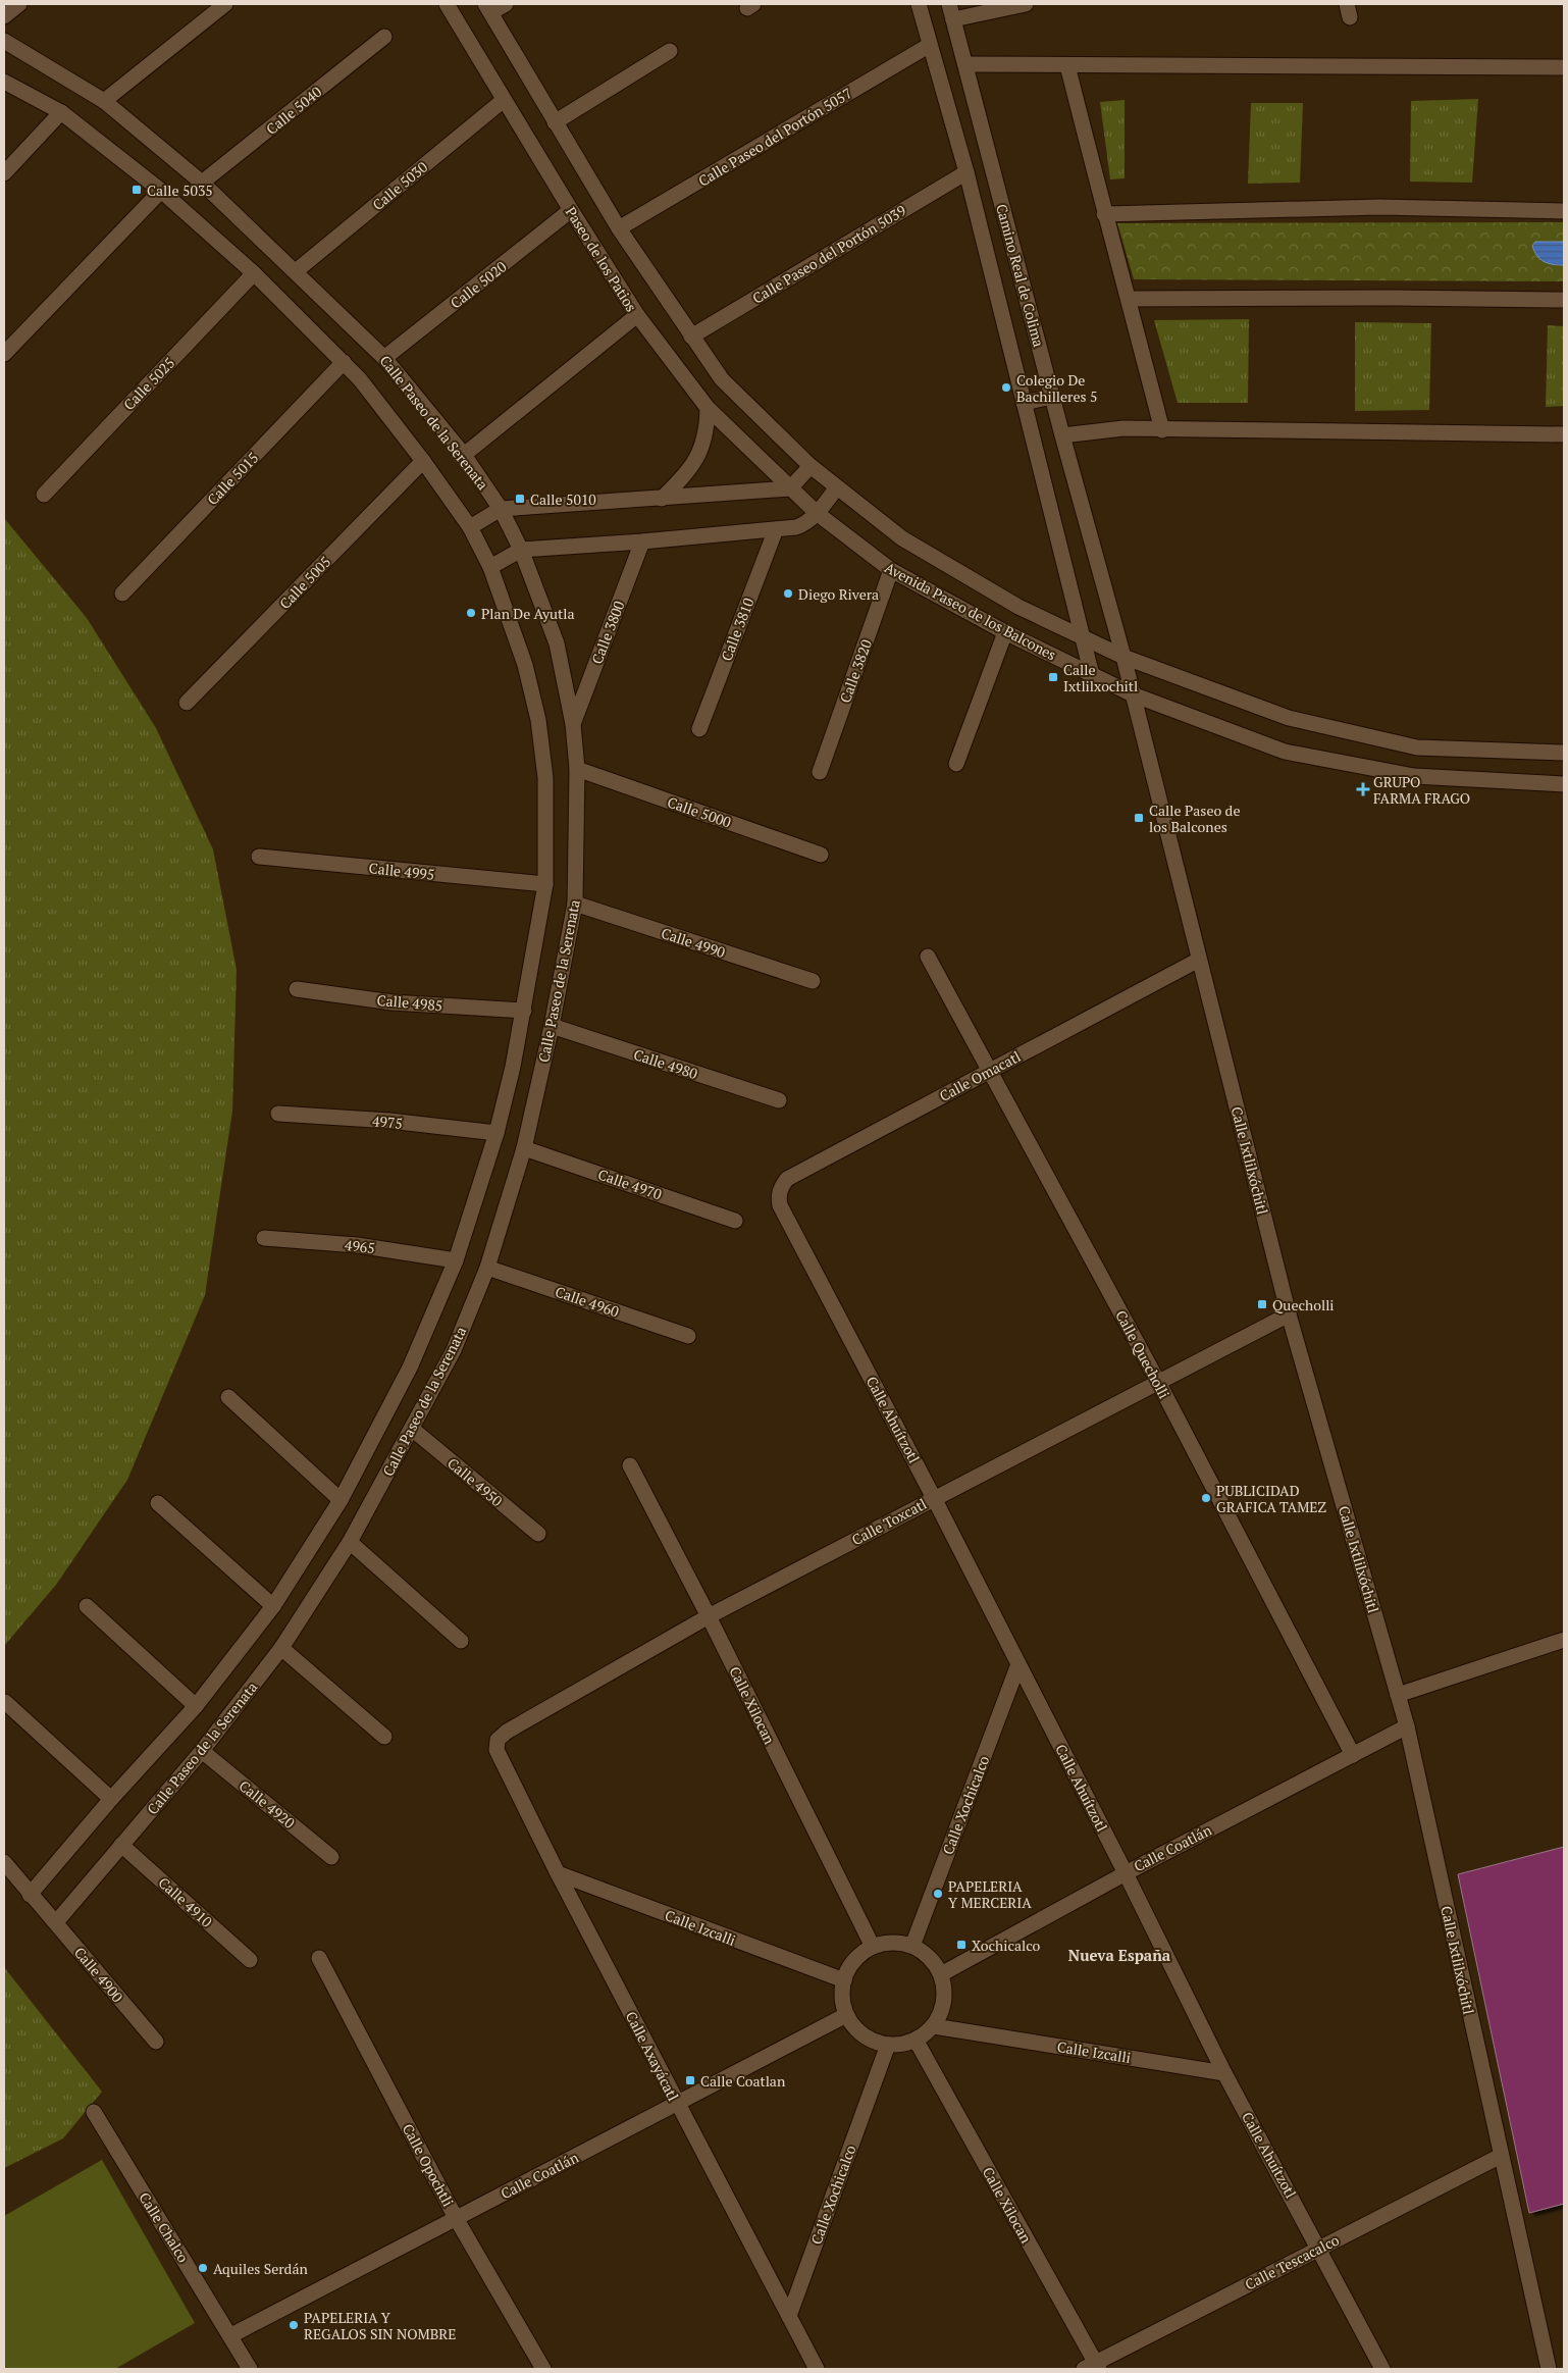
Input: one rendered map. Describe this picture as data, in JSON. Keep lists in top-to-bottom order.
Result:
{
  "streets": {
    "street": [
      "Calle 5040",
      "Calle Paseo del Portón 5057",
      "Calle 5030",
      "Calle Paseo del Portón 5039",
      "Paseo de los Patios",
      "Camino Real de Colima",
      "Calle 5020",
      "Calle 5025",
      "Calle Paseo de la Serenata",
      "Calle 5015",
      "Calle 5005",
      "Avenida Paseo de los Balcones",
      "Calle 3810",
      "Calle 3800",
      "Calle 3820",
      "Calle 5000",
      "Calle 4995",
      "Calle 4990",
      "Calle 4985",
      "Calle 4980",
      "Calle Omacatl",
      "4975",
      "Calle Ixtlilxóchitl",
      "Calle 4970",
      "4965",
      "Calle 4960",
      "Calle Quecholli",
      "Calle Ahuítzotl",
      "Calle 4950",
      "Calle Toxcatl",
      "Calle Xilocan",
      "Calle 4920",
      "Calle Xochicalco",
      "Calle Coatlán",
      "Calle 4910",
      "Calle Izcalli",
      "Calle 4900",
      "Calle Axayácatl",
      "Calle Opochtli",
      "Calle Chalco",
      "Calle Tescacalco"
    ]
  },
  "crossings": [
    ["Calle 5040", "Calle Paseo de la Serenata"],
    ["Calle Paseo del Portón 5057", "Camino Real de Colima"],
    ["Calle 5030", "Paseo de los Patios"],
    ["Calle 5030", "Calle Paseo de la Serenata"],
    ["Calle Paseo del Portón 5039", "Camino Real de Colima"],
    ["Paseo de los Patios", "Calle 5020"],
    ["Paseo de los Patios", "Avenida Paseo de los Balcones"],
    ["Camino Real de Colima", "Avenida Paseo de los Balcones"],
    ["Camino Real de Colima", "Calle Ixtlilxóchitl"],
    ["Calle 5020", "Calle Paseo de la Serenata"],
    ["Calle 5025", "Calle Paseo de la Serenata"],
    ["Calle Paseo de la Serenata", "Calle 5015"],
    ["Calle Paseo de la Serenata", "Calle 5005"],
    ["Calle Paseo de la Serenata", "Calle 3800"],
    ["Calle Paseo de la Serenata", "Calle 5000"],
    ["Calle Paseo de la Serenata", "Calle 4995"],
    ["Calle Paseo de la Serenata", "Calle 4990"],
    ["Calle Paseo de la Serenata", "Calle 4985"],
    ["Calle Paseo de la Serenata", "Calle 4980"],
    ["Calle Paseo de la Serenata", "4975"],
    ["Calle Paseo de la Serenata", "Calle 4970"],
    ["Calle Paseo de la Serenata", "4965"],
    ["Calle Paseo de la Serenata", "Calle 4960"],
    ["Calle Paseo de la Serenata", "Calle 4950"],
    ["Calle Paseo de la Serenata", "Calle 4920"],
    ["Calle Paseo de la Serenata", "Calle 4910"],
    ["Calle Paseo de la Serenata", "Calle 4900"],
    ["Avenida Paseo de los Balcones", "Calle 3820"],
    ["Avenida Paseo de los Balcones", "Calle Ixtlilxóchitl"],
    ["Calle Omacatl", "Calle Ixtlilxóchitl"],
    ["Calle Omacatl", "Calle Quecholli"],
    ["Calle Omacatl", "Calle Ahuítzotl"],
    ["Calle Ixtlilxóchitl", "Calle Toxcatl"],
    ["Calle Ixtlilxóchitl", "Calle Coatlán"],
    ["Calle Ixtlilxóchitl", "Calle Tescacalco"],
    ["Calle Quecholli", "Calle Toxcatl"],
    ["Calle Quecholli", "Calle Coatlán"],
    ["Calle Ahuítzotl", "Calle Toxcatl"],
    ["Calle Ahuítzotl", "Calle Xochicalco"],
    ["Calle Ahuítzotl", "Calle Coatlán"],
    ["Calle Ahuítzotl", "Calle Izcalli"],
    ["Calle Ahuítzotl", "Calle Tescacalco"],
    ["Calle Toxcatl", "Calle Xilocan"],
    ["Calle Toxcatl", "Calle Axayácatl"],
    ["Calle Xilocan", "Calle Xochicalco"],
    ["Calle Xilocan", "Calle Coatlán"],
    ["Calle Xilocan", "Calle Izcalli"],
    ["Calle Xilocan", "Calle Tescacalco"],
    ["Calle Xochicalco", "Calle Coatlán"],
    ["Calle Xochicalco", "Calle Izcalli"],
    ["Calle Xochicalco", "Calle Axayácatl"],
    ["Calle Coatlán", "Calle Izcalli"],
    ["Calle Coatlán", "Calle Axayácatl"],
    ["Calle Coatlán", "Calle Opochtli"],
    ["Calle Coatlán", "Calle Chalco"],
    ["Calle Izcalli", "Calle Axayácatl"]
  ],
  "districts": ["Nueva España"],
  "places": {
    "transit": [
      "Calle 5035",
      "Calle 5010",
      "Calle Ixtlilxochitl",
      "Calle Paseo de los Balcones",
      "Quecholli",
      "Xochicalco",
      "Calle Coatlan"
    ],
    "other": [
      "Colegio De Bachilleres 5",
      "Diego Rivera",
      "Plan De Ayutla",
      "PUBLICIDAD GRAFICA TAMEZ",
      "PAPELERIA Y MERCERIA",
      "Aquiles Serdán",
      "PAPELERIA Y REGALOS SIN NOMBRE"
    ],
    "health": ["GRUPO FARMA FRAGO"]
  }
}
